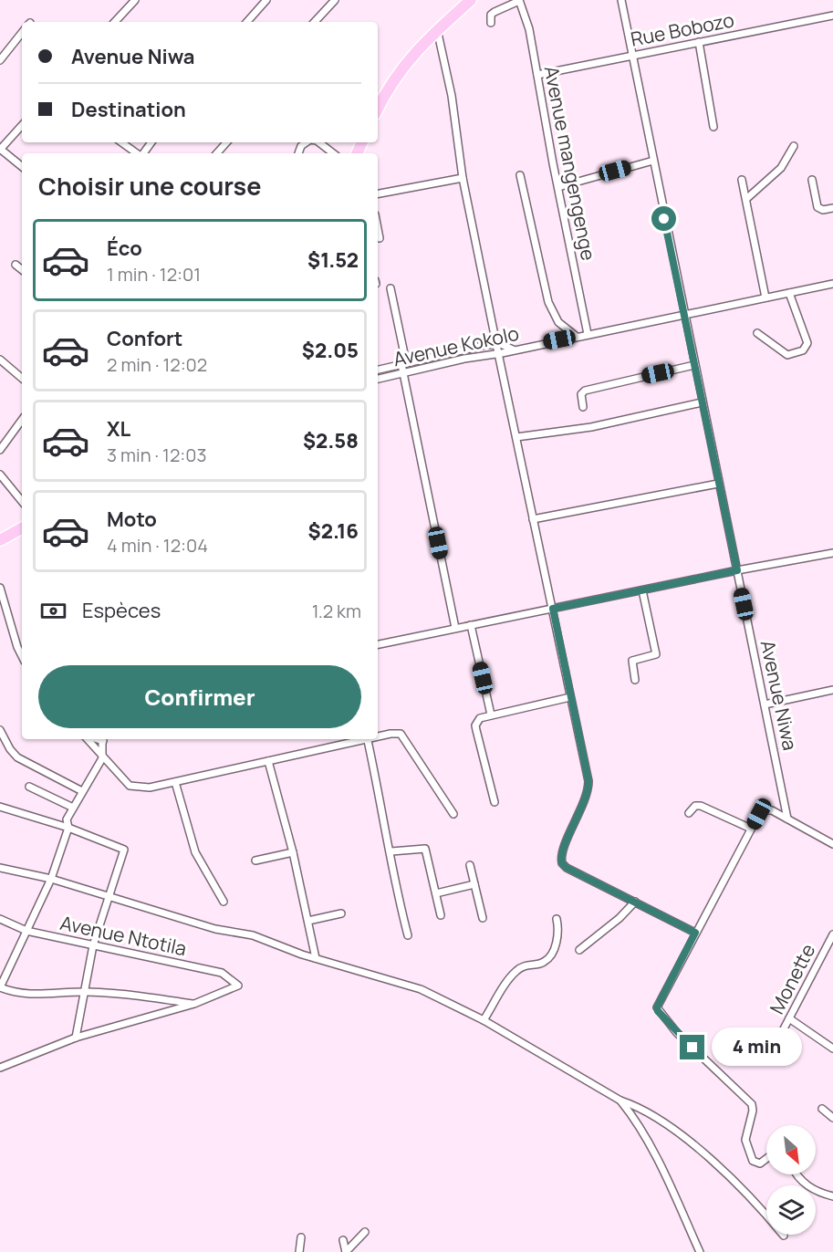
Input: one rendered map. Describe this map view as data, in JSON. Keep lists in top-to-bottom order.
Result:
{
  "streets": {
    "street": [
      "Rue Bobozo",
      "Avenue mangengenge",
      "Avenue Kokolo",
      "Avenue Niwa",
      "Avenue Ntotila",
      "Monette"
    ]
  },
  "crossings": [
    ["Rue Bobozo", "Avenue mangengenge"],
    ["Rue Bobozo", "Avenue Niwa"],
    ["Avenue mangengenge", "Avenue Kokolo"],
    ["Avenue Kokolo", "Avenue Niwa"]
  ],
  "north": "bottom right",
  "page": {
    "banner": ["Avenue Niwa", "Destination"],
    "heading": "Choisir une course",
    "list": [
      {
        "name": "Éco",
        "note": "1 min · 12:01",
        "value": "$1.52"
      },
      {
        "name": "Confort",
        "note": "2 min · 12:02",
        "value": "$2.05"
      },
      {
        "name": "XL",
        "note": "3 min · 12:03",
        "value": "$2.58"
      },
      {
        "name": "Moto",
        "note": "4 min · 12:04",
        "value": "$2.16"
      }
    ],
    "pay": ["Espèces", "1.2 km"],
    "buttons": "Confirmer",
    "bubble": "4 min"
  }
}
